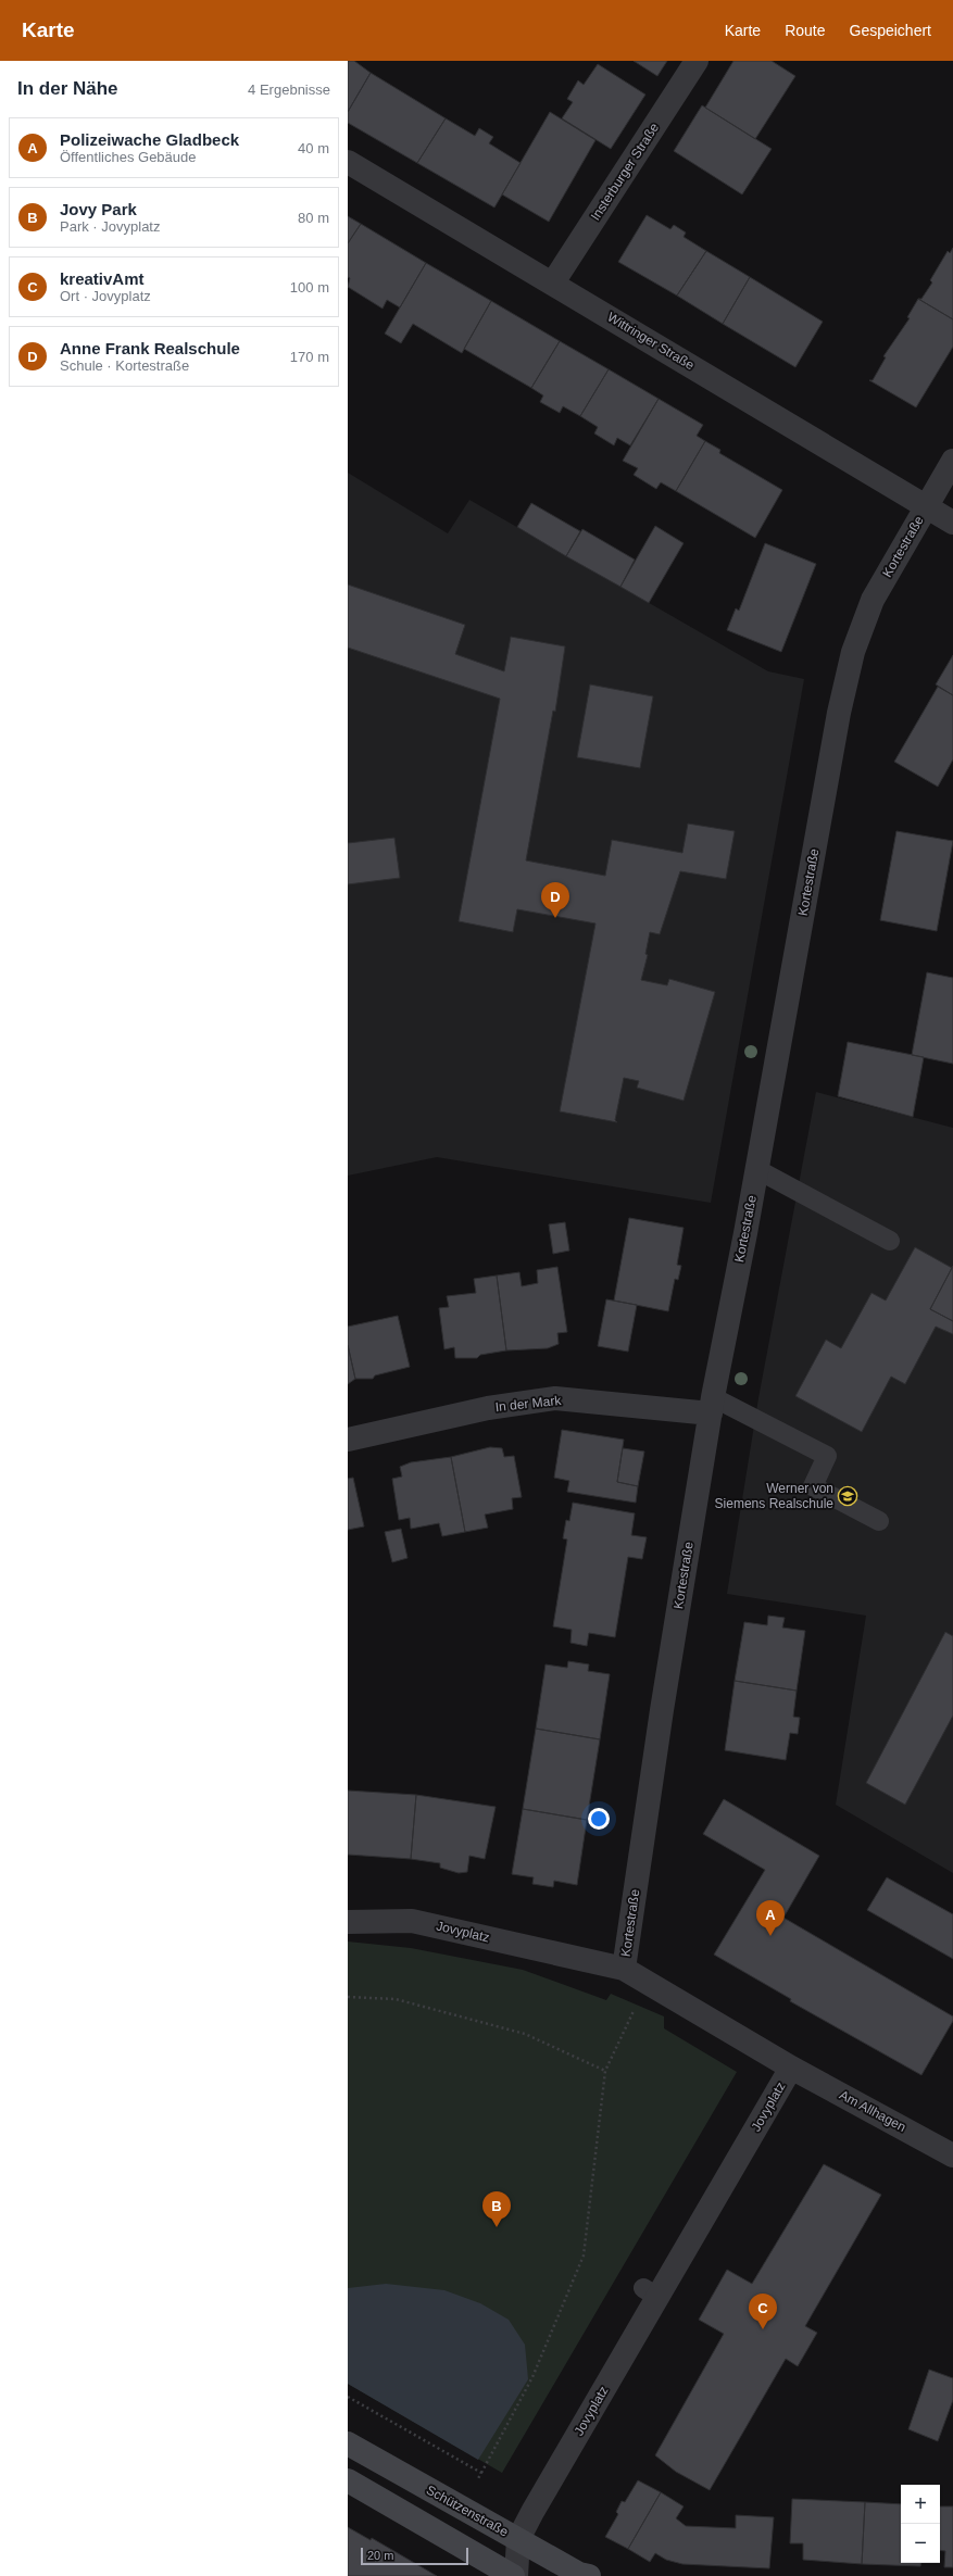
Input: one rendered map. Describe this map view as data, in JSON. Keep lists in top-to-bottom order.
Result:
{
  "streets": {
    "main road": ["Schützenstraße"],
    "street": [
      "Insterburger Straße",
      "Wittringer Straße",
      "Kortestraße",
      "In der Mark",
      "Jovyplatz",
      "Am Allhagen"
    ]
  },
  "crossings": [
    ["Insterburger Straße", "Wittringer Straße"],
    ["Wittringer Straße", "Kortestraße"],
    ["Kortestraße", "In der Mark"],
    ["Kortestraße", "Jovyplatz"],
    ["Jovyplatz", "Am Allhagen"],
    ["Jovyplatz", "Schützenstraße"]
  ],
  "places": {
    "school or university": ["Werner von Siemens Realschule"]
  },
  "scale_bar": "20 m",
  "page": {
    "header": "Karte",
    "nav": ["Karte", "Route", "Gespeichert"],
    "heading": ["In der Nähe", "4 Ergebnisse"],
    "list": [
      {
        "mark": "A",
        "name": "Polizeiwache Gladbeck",
        "note": "Öffentliches Gebäude",
        "value": "40 m"
      },
      {
        "mark": "B",
        "name": "Jovy Park",
        "note": "Park · Jovyplatz",
        "value": "80 m"
      },
      {
        "mark": "C",
        "name": "kreativAmt",
        "note": "Ort · Jovyplatz",
        "value": "100 m"
      },
      {
        "mark": "D",
        "name": "Anne Frank Realschule",
        "note": "Schule · Kortestraße",
        "value": "170 m"
      }
    ],
    "pins": [
      "D",
      "A",
      "B",
      "C"
    ],
    "map_buttons": ["+", "−"],
    "scale": "20 m"
  }
}
